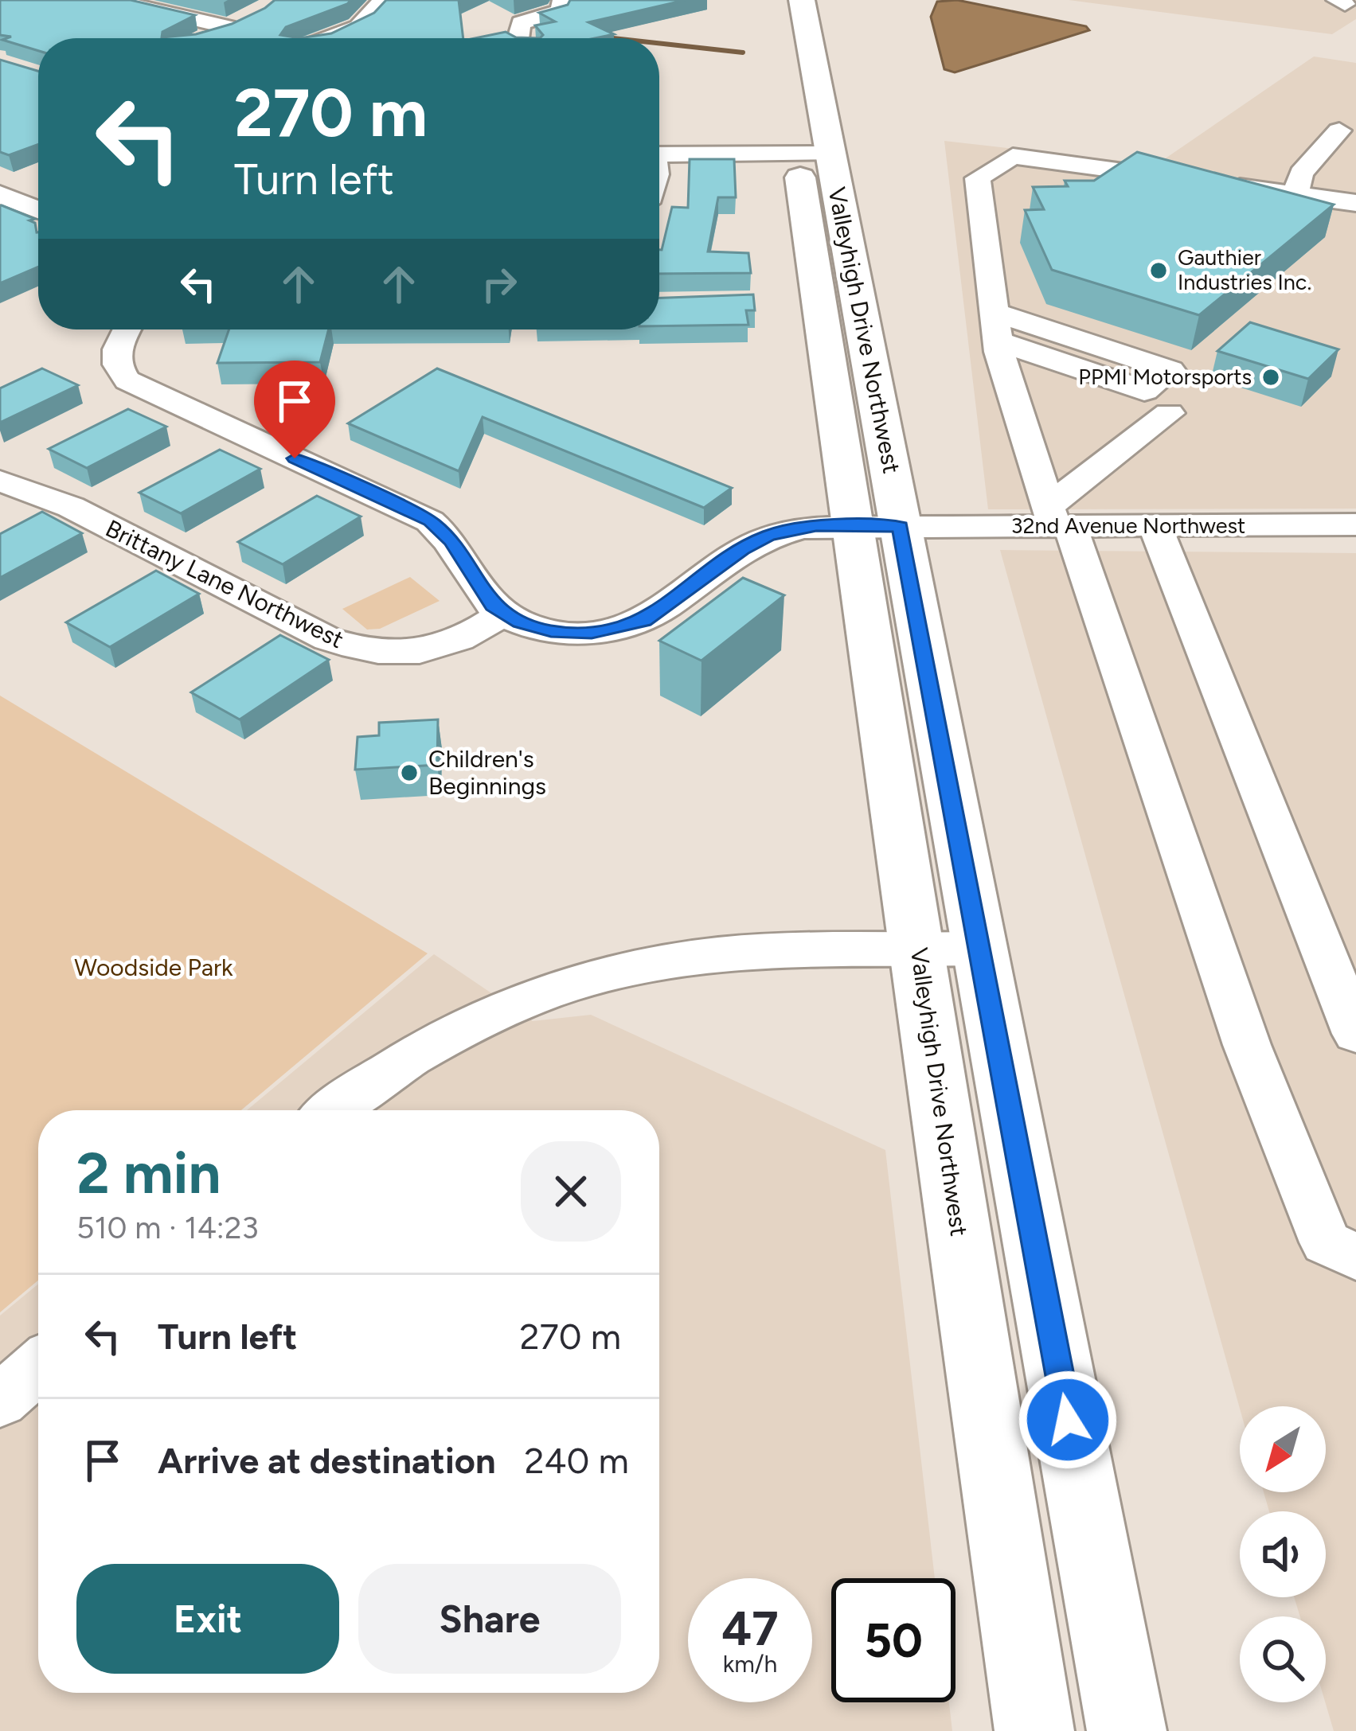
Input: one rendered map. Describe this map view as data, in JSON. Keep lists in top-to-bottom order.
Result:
{
  "streets": {
    "main road": ["Valleyhigh Drive Northwest"],
    "street": ["32nd Avenue Northwest", "Brittany Lane Northwest"]
  },
  "crossings": [
    ["Valleyhigh Drive Northwest", "32nd Avenue Northwest"],
    ["32nd Avenue Northwest", "Brittany Lane Northwest"]
  ],
  "parks": ["Woodside Park"],
  "places": ["Gauthier Industries Inc.", "PPMI Motorsports", "Children's Beginnings"],
  "north": "bottom left",
  "page": {
    "turn": ["270 m", "Turn left"],
    "heading": ["2 min", "510 m · 14:23"],
    "list": [
      {
        "name": "Turn left",
        "value": "270 m"
      },
      {
        "name": "Arrive at destination",
        "value": "240 m"
      }
    ],
    "buttons": ["Exit", "Share"],
    "speed": "47 km/h",
    "limit": "50"
  }
}
